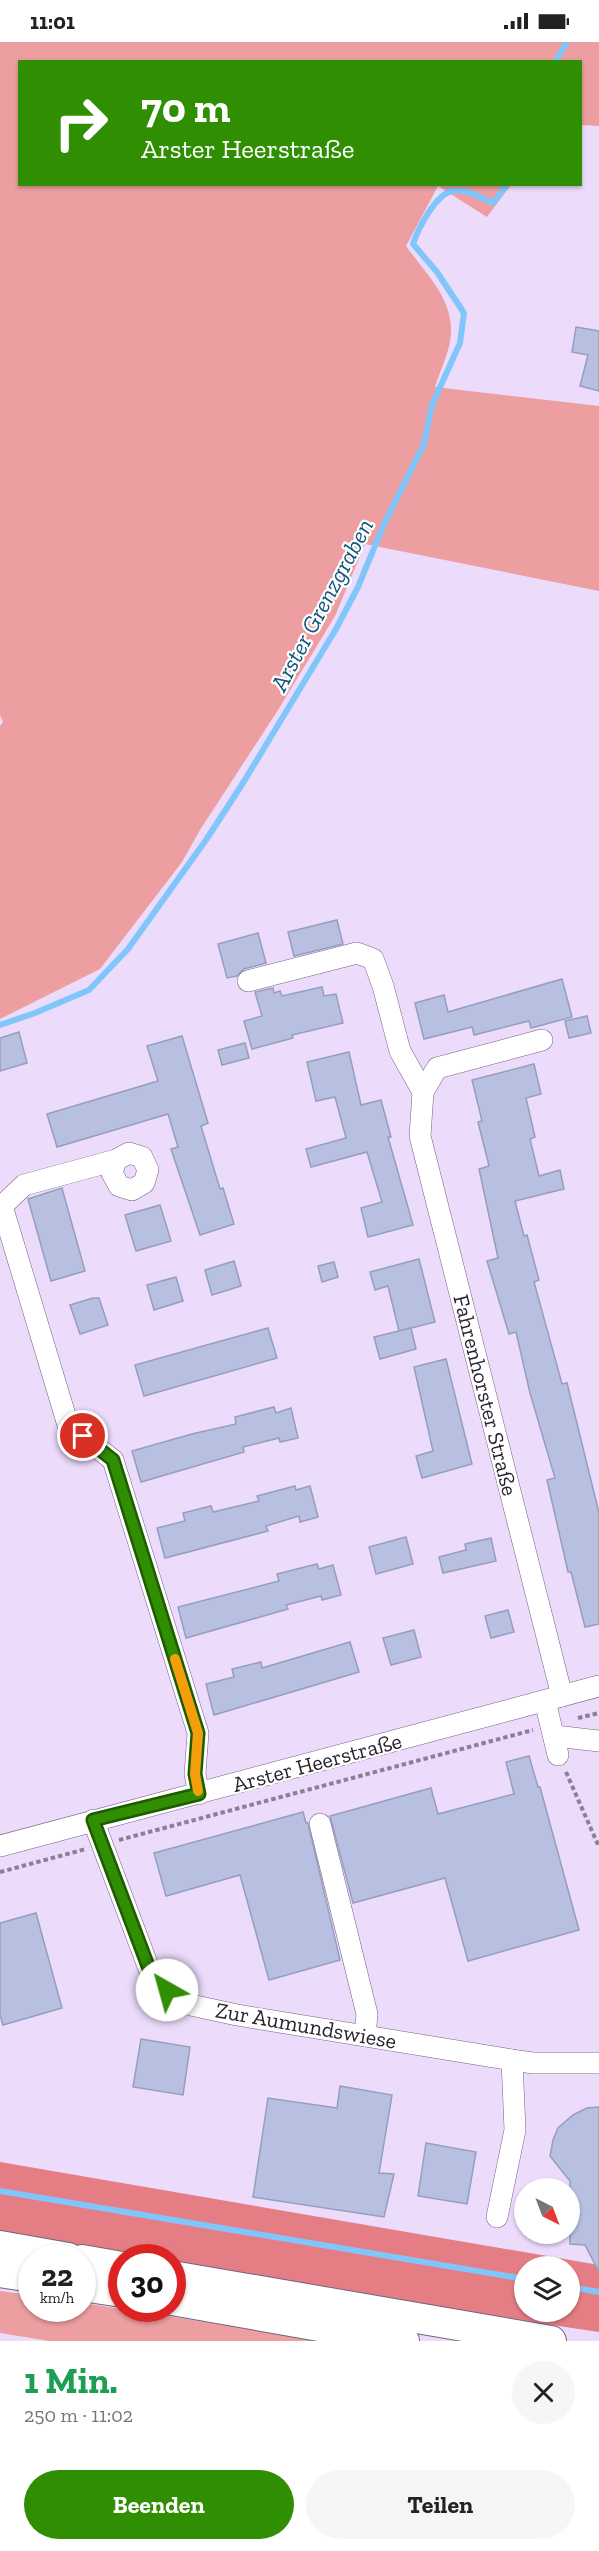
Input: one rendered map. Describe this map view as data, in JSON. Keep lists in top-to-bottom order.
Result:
{
  "streets": {
    "street": ["Fahrenhorster Straße", "Arster Heerstraße", "Zur Aumundswiese"]
  },
  "crossings": [
    ["Fahrenhorster Straße", "Arster Heerstraße"],
    ["Arster Heerstraße", "Zur Aumundswiese"]
  ],
  "water": ["Arster Grenzgraben"],
  "north": "bottom right",
  "page": {
    "status": "11:01",
    "turn": ["70 m", "Arster Heerstraße"],
    "speed": "22 km/h",
    "limit": "30",
    "heading": ["1 Min.", "250 m · 11:02"],
    "buttons": ["Beenden", "Teilen"]
  }
}
